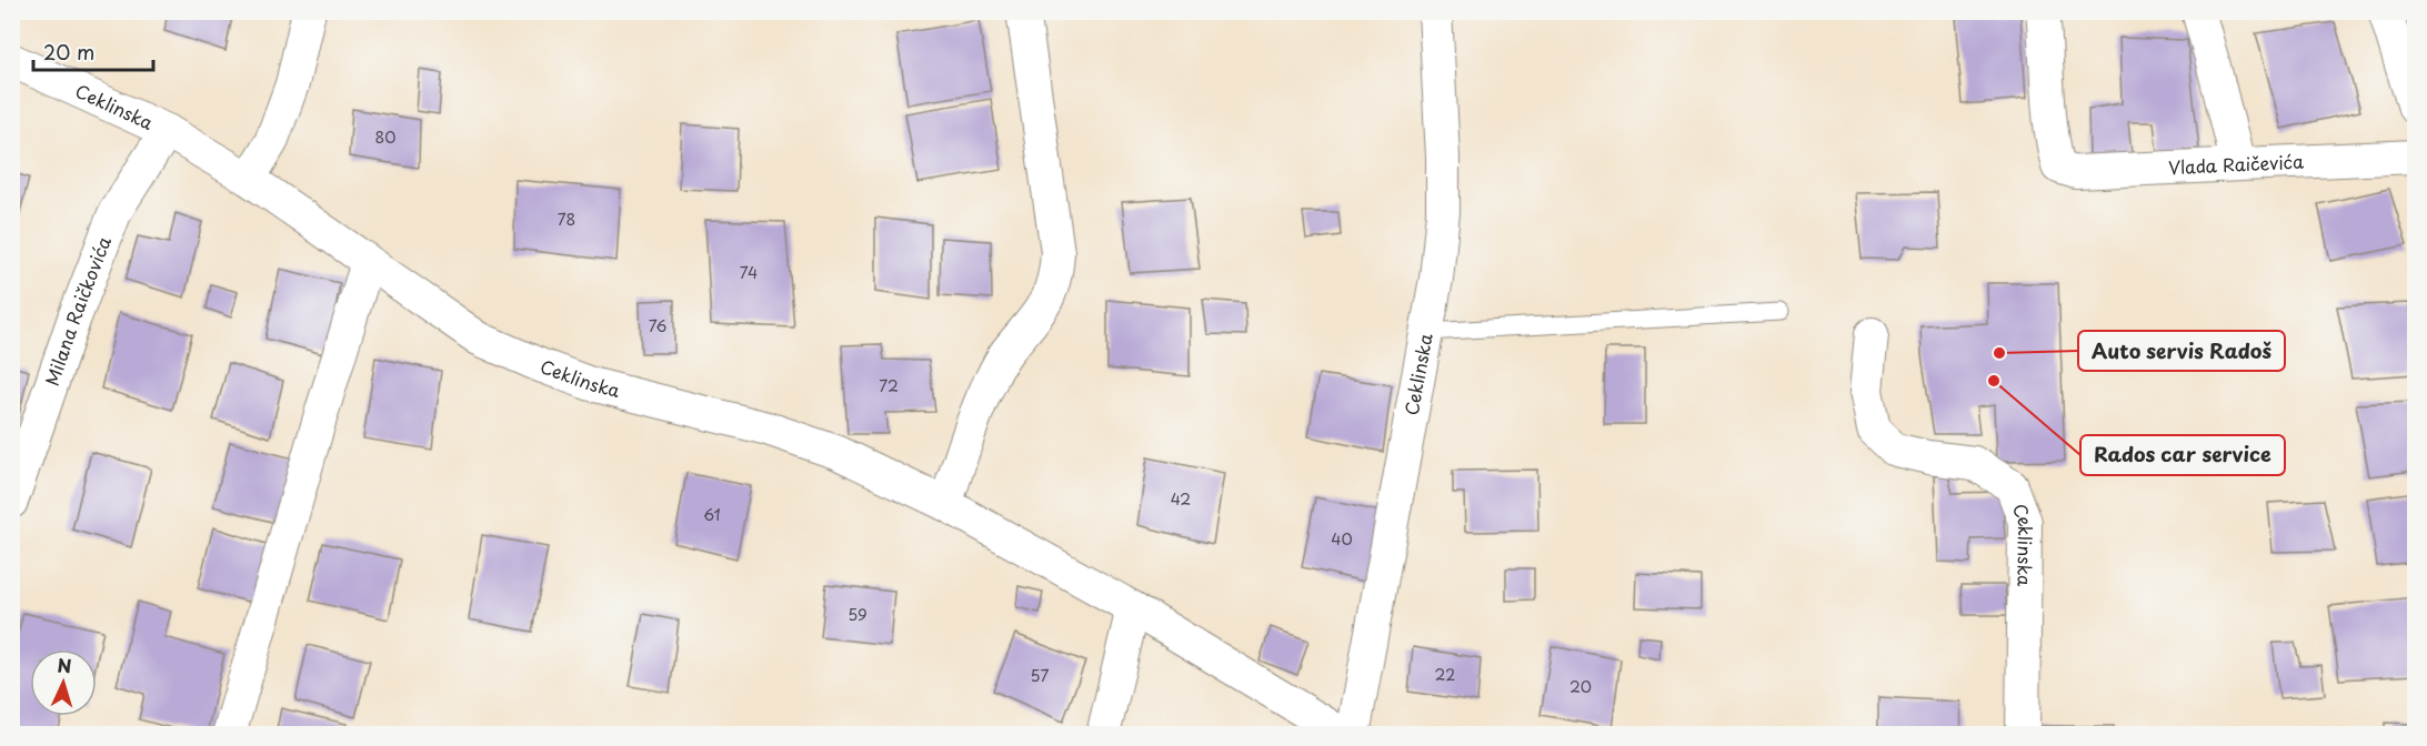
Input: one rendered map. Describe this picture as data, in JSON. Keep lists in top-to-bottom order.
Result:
{
  "streets": {
    "street": ["Ceklinska", "Vlada Raičevića", "Milana Raičkovića"]
  },
  "crossings": [
    ["Ceklinska", "Milana Raičkovića"]
  ],
  "places": ["Auto servis Radoš", "Rados car service"],
  "house_numbers": [
    "80",
    "78",
    "74",
    "76",
    "72",
    "42",
    "61",
    "40",
    "59",
    "22",
    "57",
    "20"
  ],
  "scale_bar": "20 m",
  "north": "top"
}
